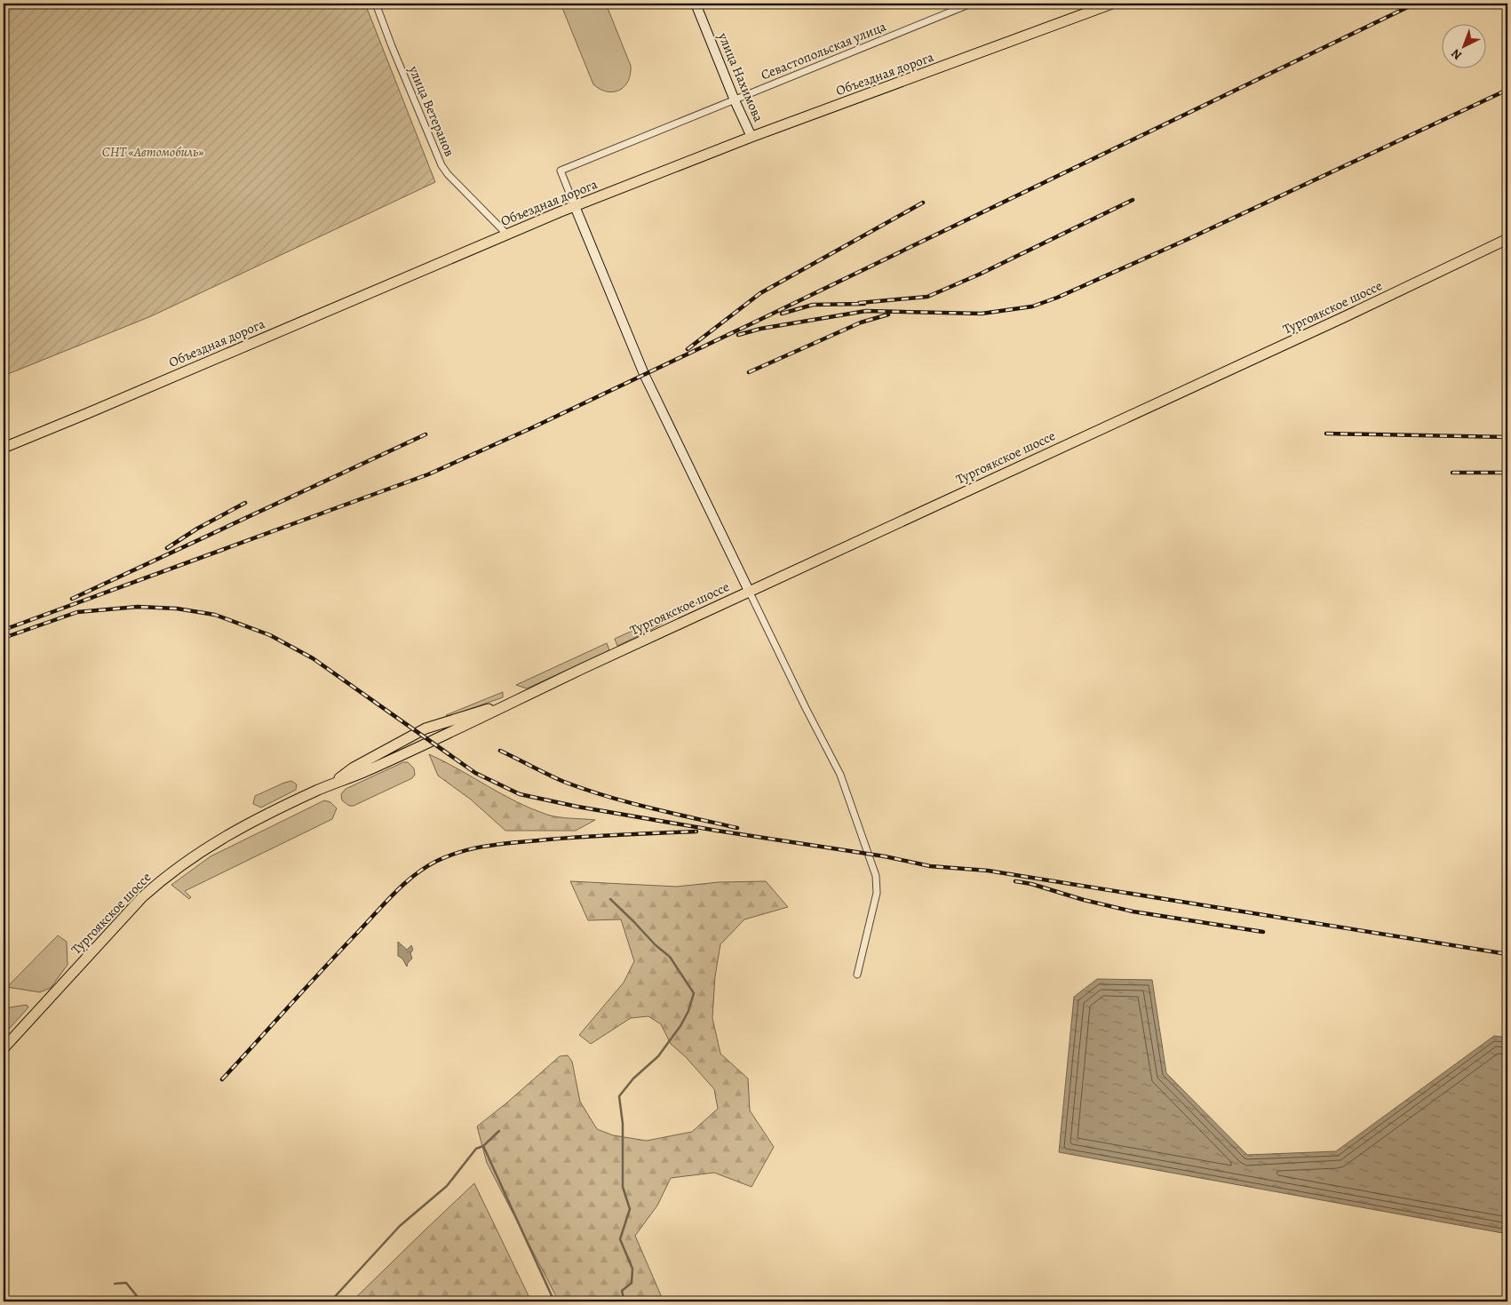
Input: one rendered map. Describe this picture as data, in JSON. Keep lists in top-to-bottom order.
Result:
{
  "streets": {
    "main road": ["Объездная дорога", "Тургоякское шоссе"],
    "street": ["Севастопольская улица", "улица Нахимова", "улица Ветеранов"]
  },
  "crossings": [
    ["Севастопольская улица", "Объездная дорога"],
    ["Севастопольская улица", "улица Нахимова"],
    ["Объездная дорога", "улица Нахимова"],
    ["Объездная дорога", "улица Ветеранов"]
  ],
  "parks": ["СНТ «Автомобиль»"],
  "north": "bottom left"
}
